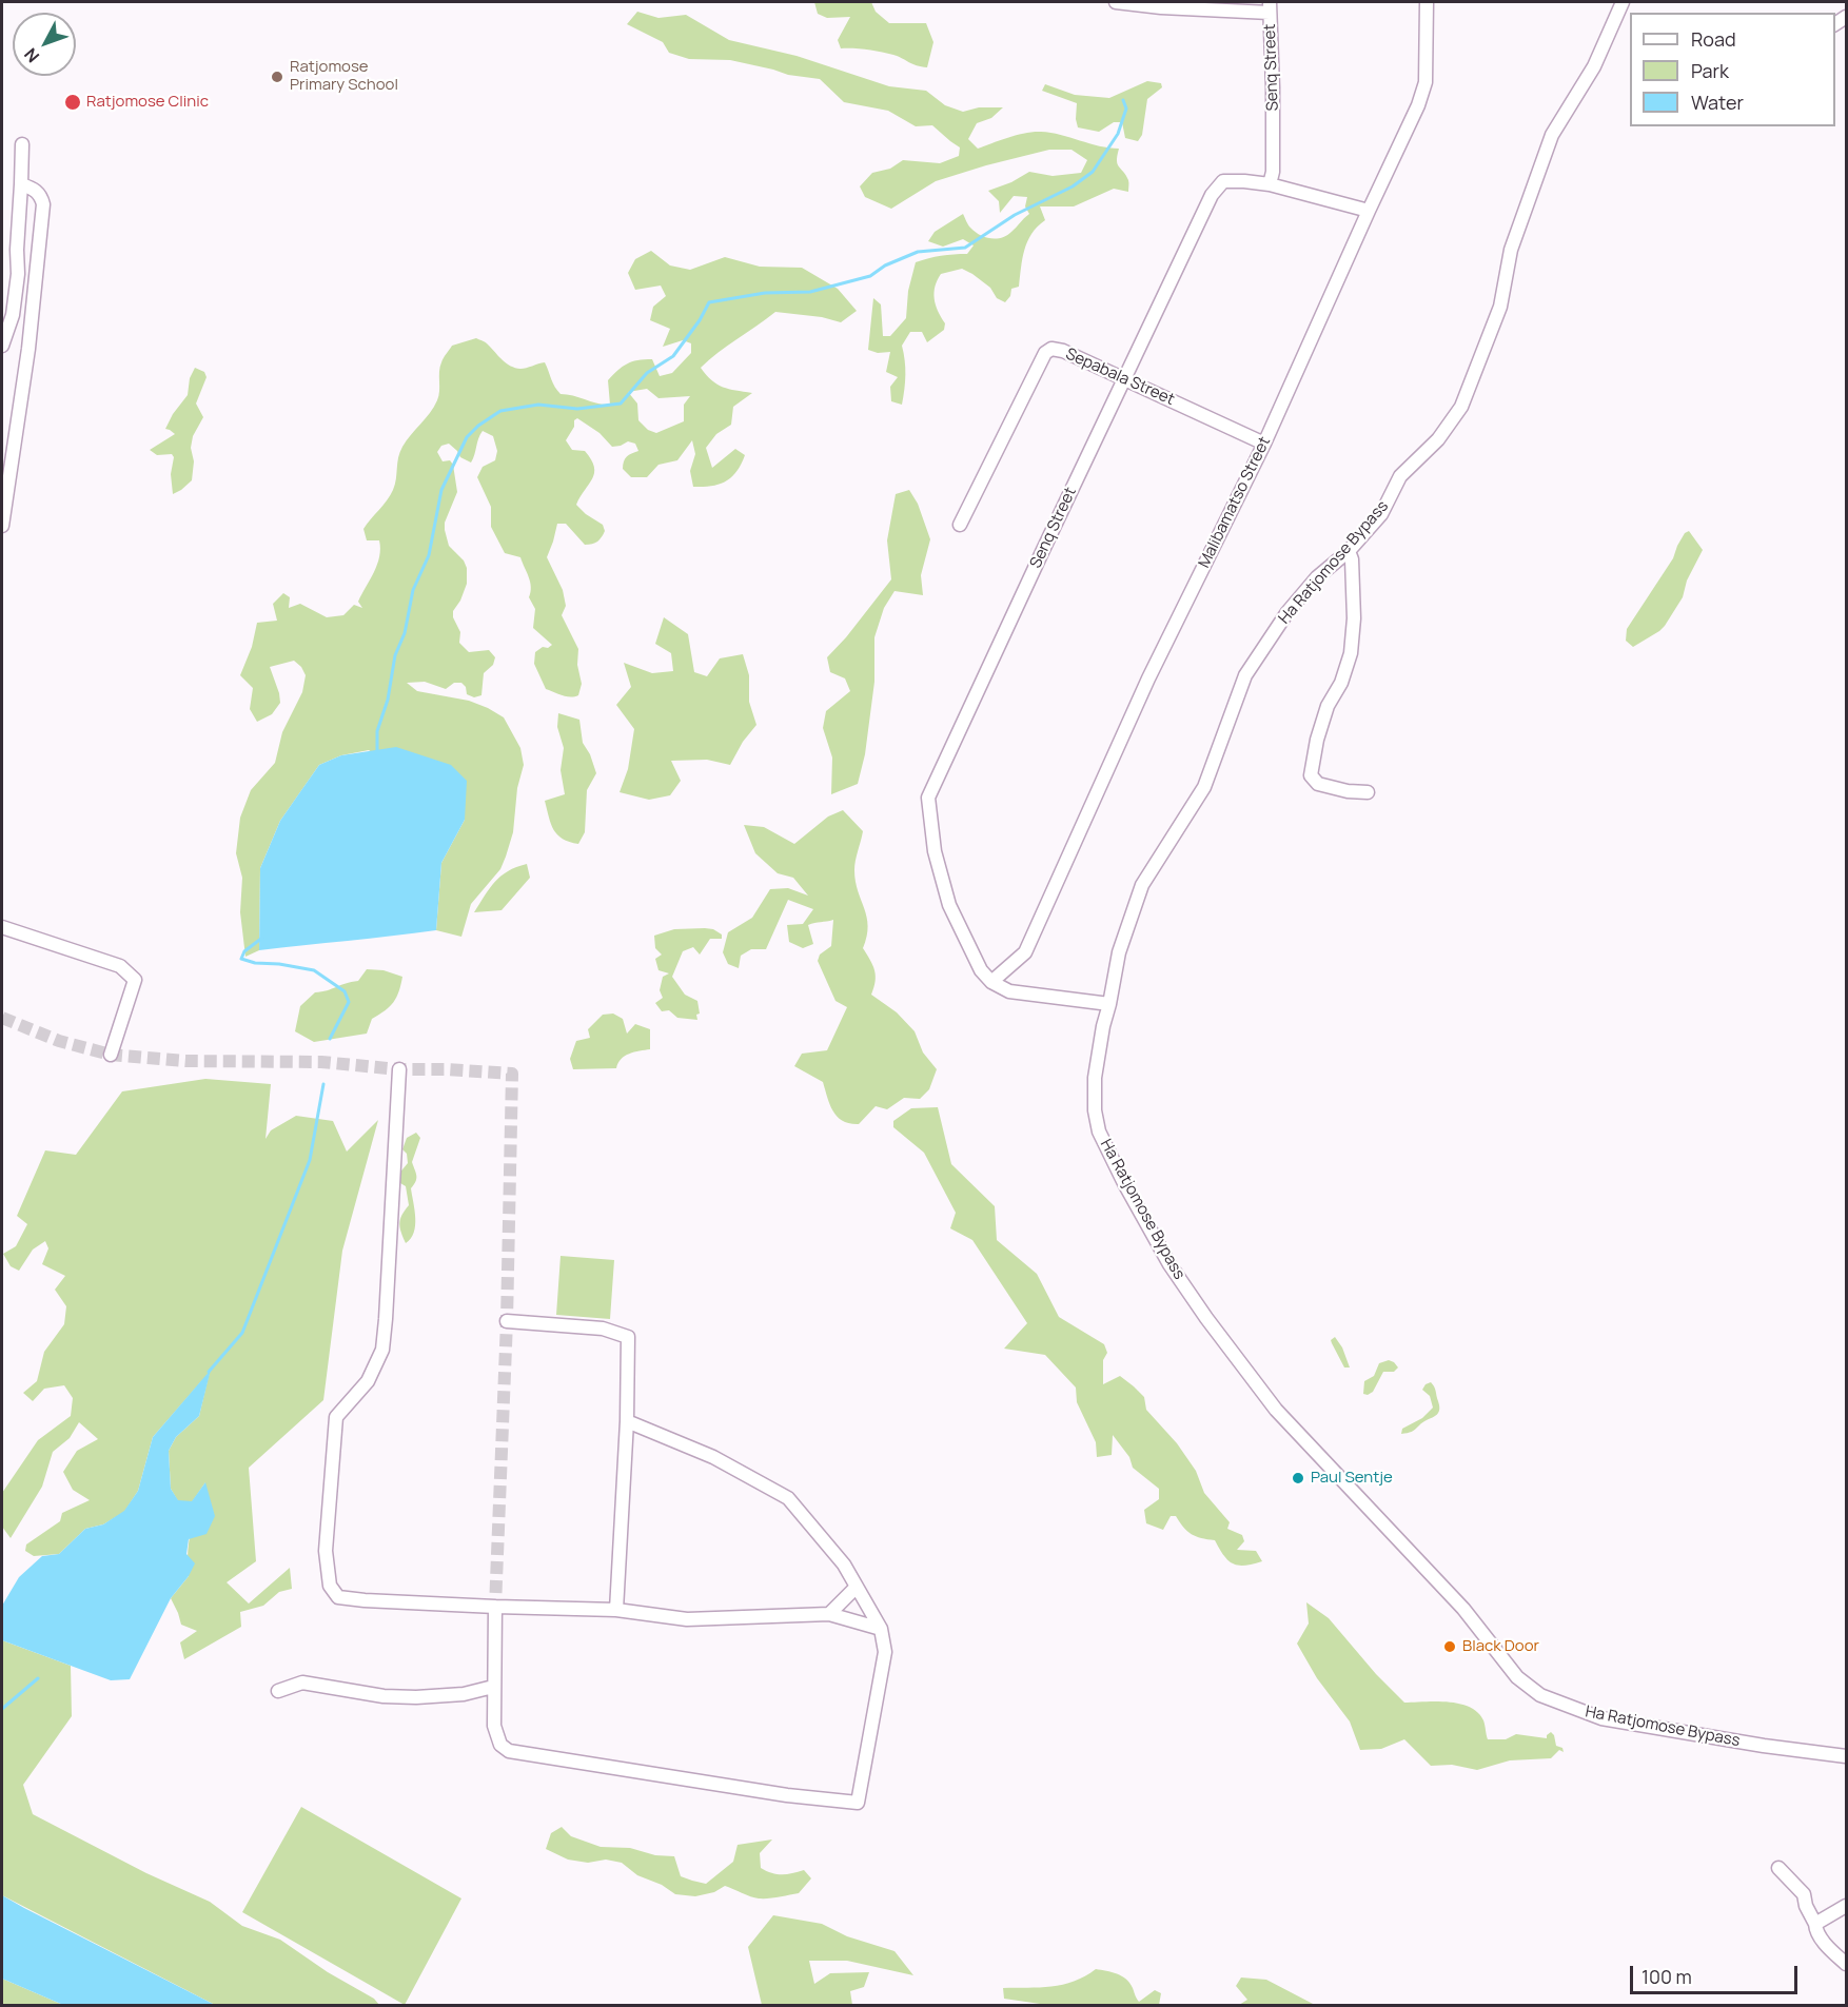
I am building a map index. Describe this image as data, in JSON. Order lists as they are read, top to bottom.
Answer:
{
  "streets": {
    "street": [
      "Senq Street",
      "Sepabala Street",
      "Malibamatso Street",
      "Ha Ratjomose Bypass"
    ]
  },
  "crossings": [
    ["Senq Street", "Sepabala Street"],
    ["Senq Street", "Malibamatso Street"],
    ["Sepabala Street", "Malibamatso Street"]
  ],
  "places": [
    "Ratjomose Primary School",
    "Ratjomose Clinic",
    "Paul Sentje",
    "Black Door"
  ],
  "legend": ["Road", "Park", "Water"],
  "scale_bar": "100 m",
  "north": "bottom left"
}
